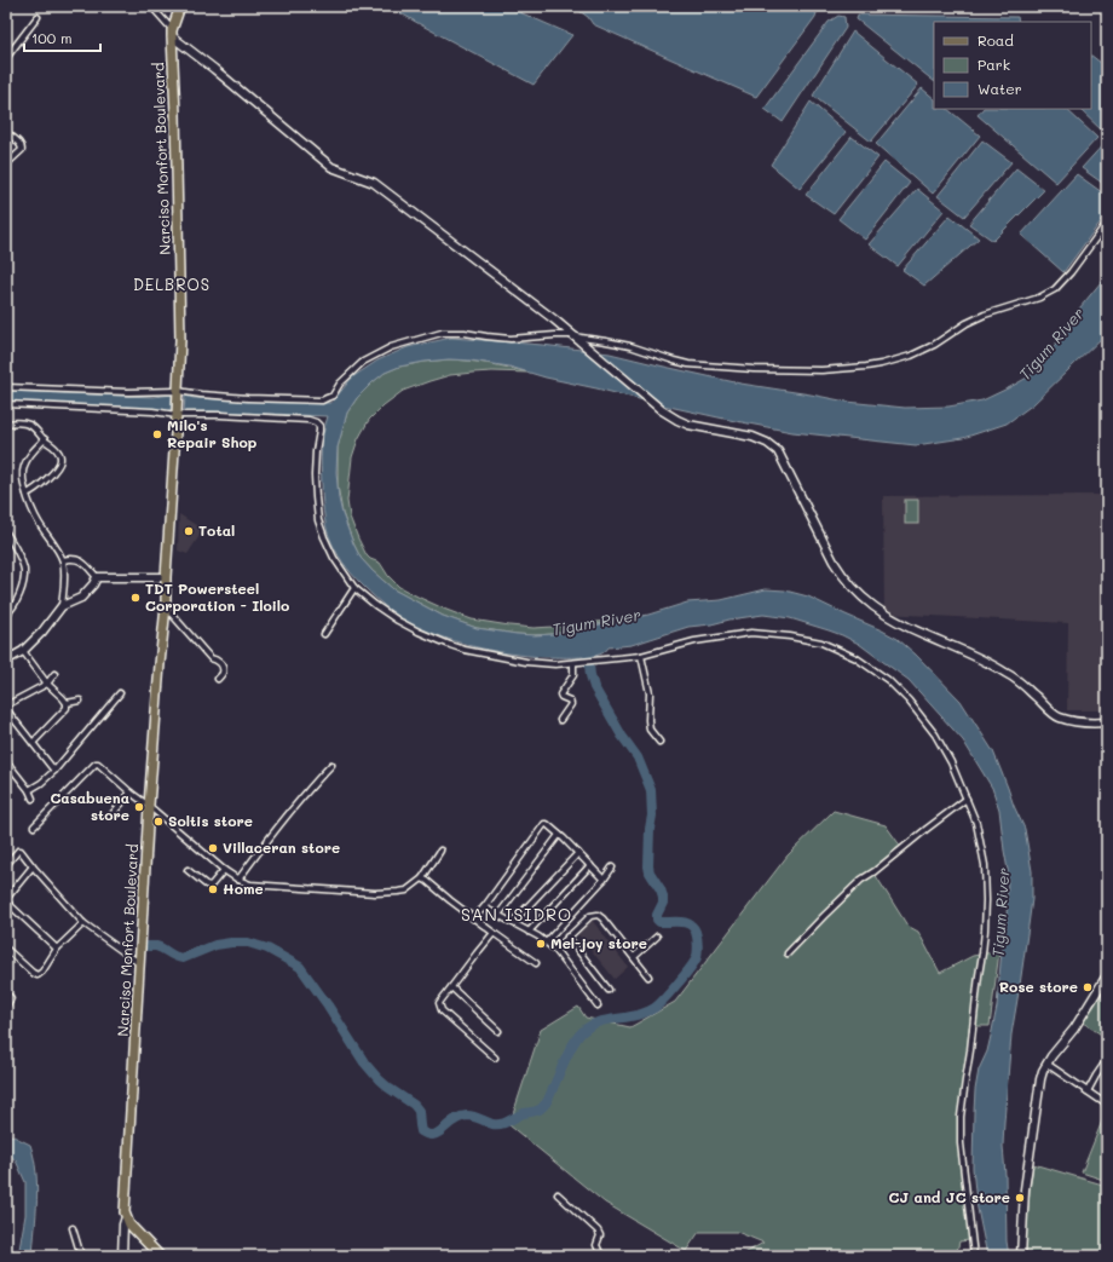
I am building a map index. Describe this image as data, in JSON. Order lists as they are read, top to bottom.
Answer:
{
  "streets": {
    "main road": ["Narciso Monfort Boulevard"]
  },
  "districts": ["DELBROS", "SAN ISIDRO"],
  "water": ["Tigum River"],
  "places": [
    "Milo's Repair Shop",
    "Total",
    "TDT Powersteel Corporation - Iloilo",
    "Casabuena store",
    "Soltis store",
    "Villaceran store",
    "Home",
    "Mel-joy store",
    "Rose store",
    "CJ and JC store"
  ],
  "legend": ["Road", "Park", "Water"],
  "scale_bar": "100 m"
}
